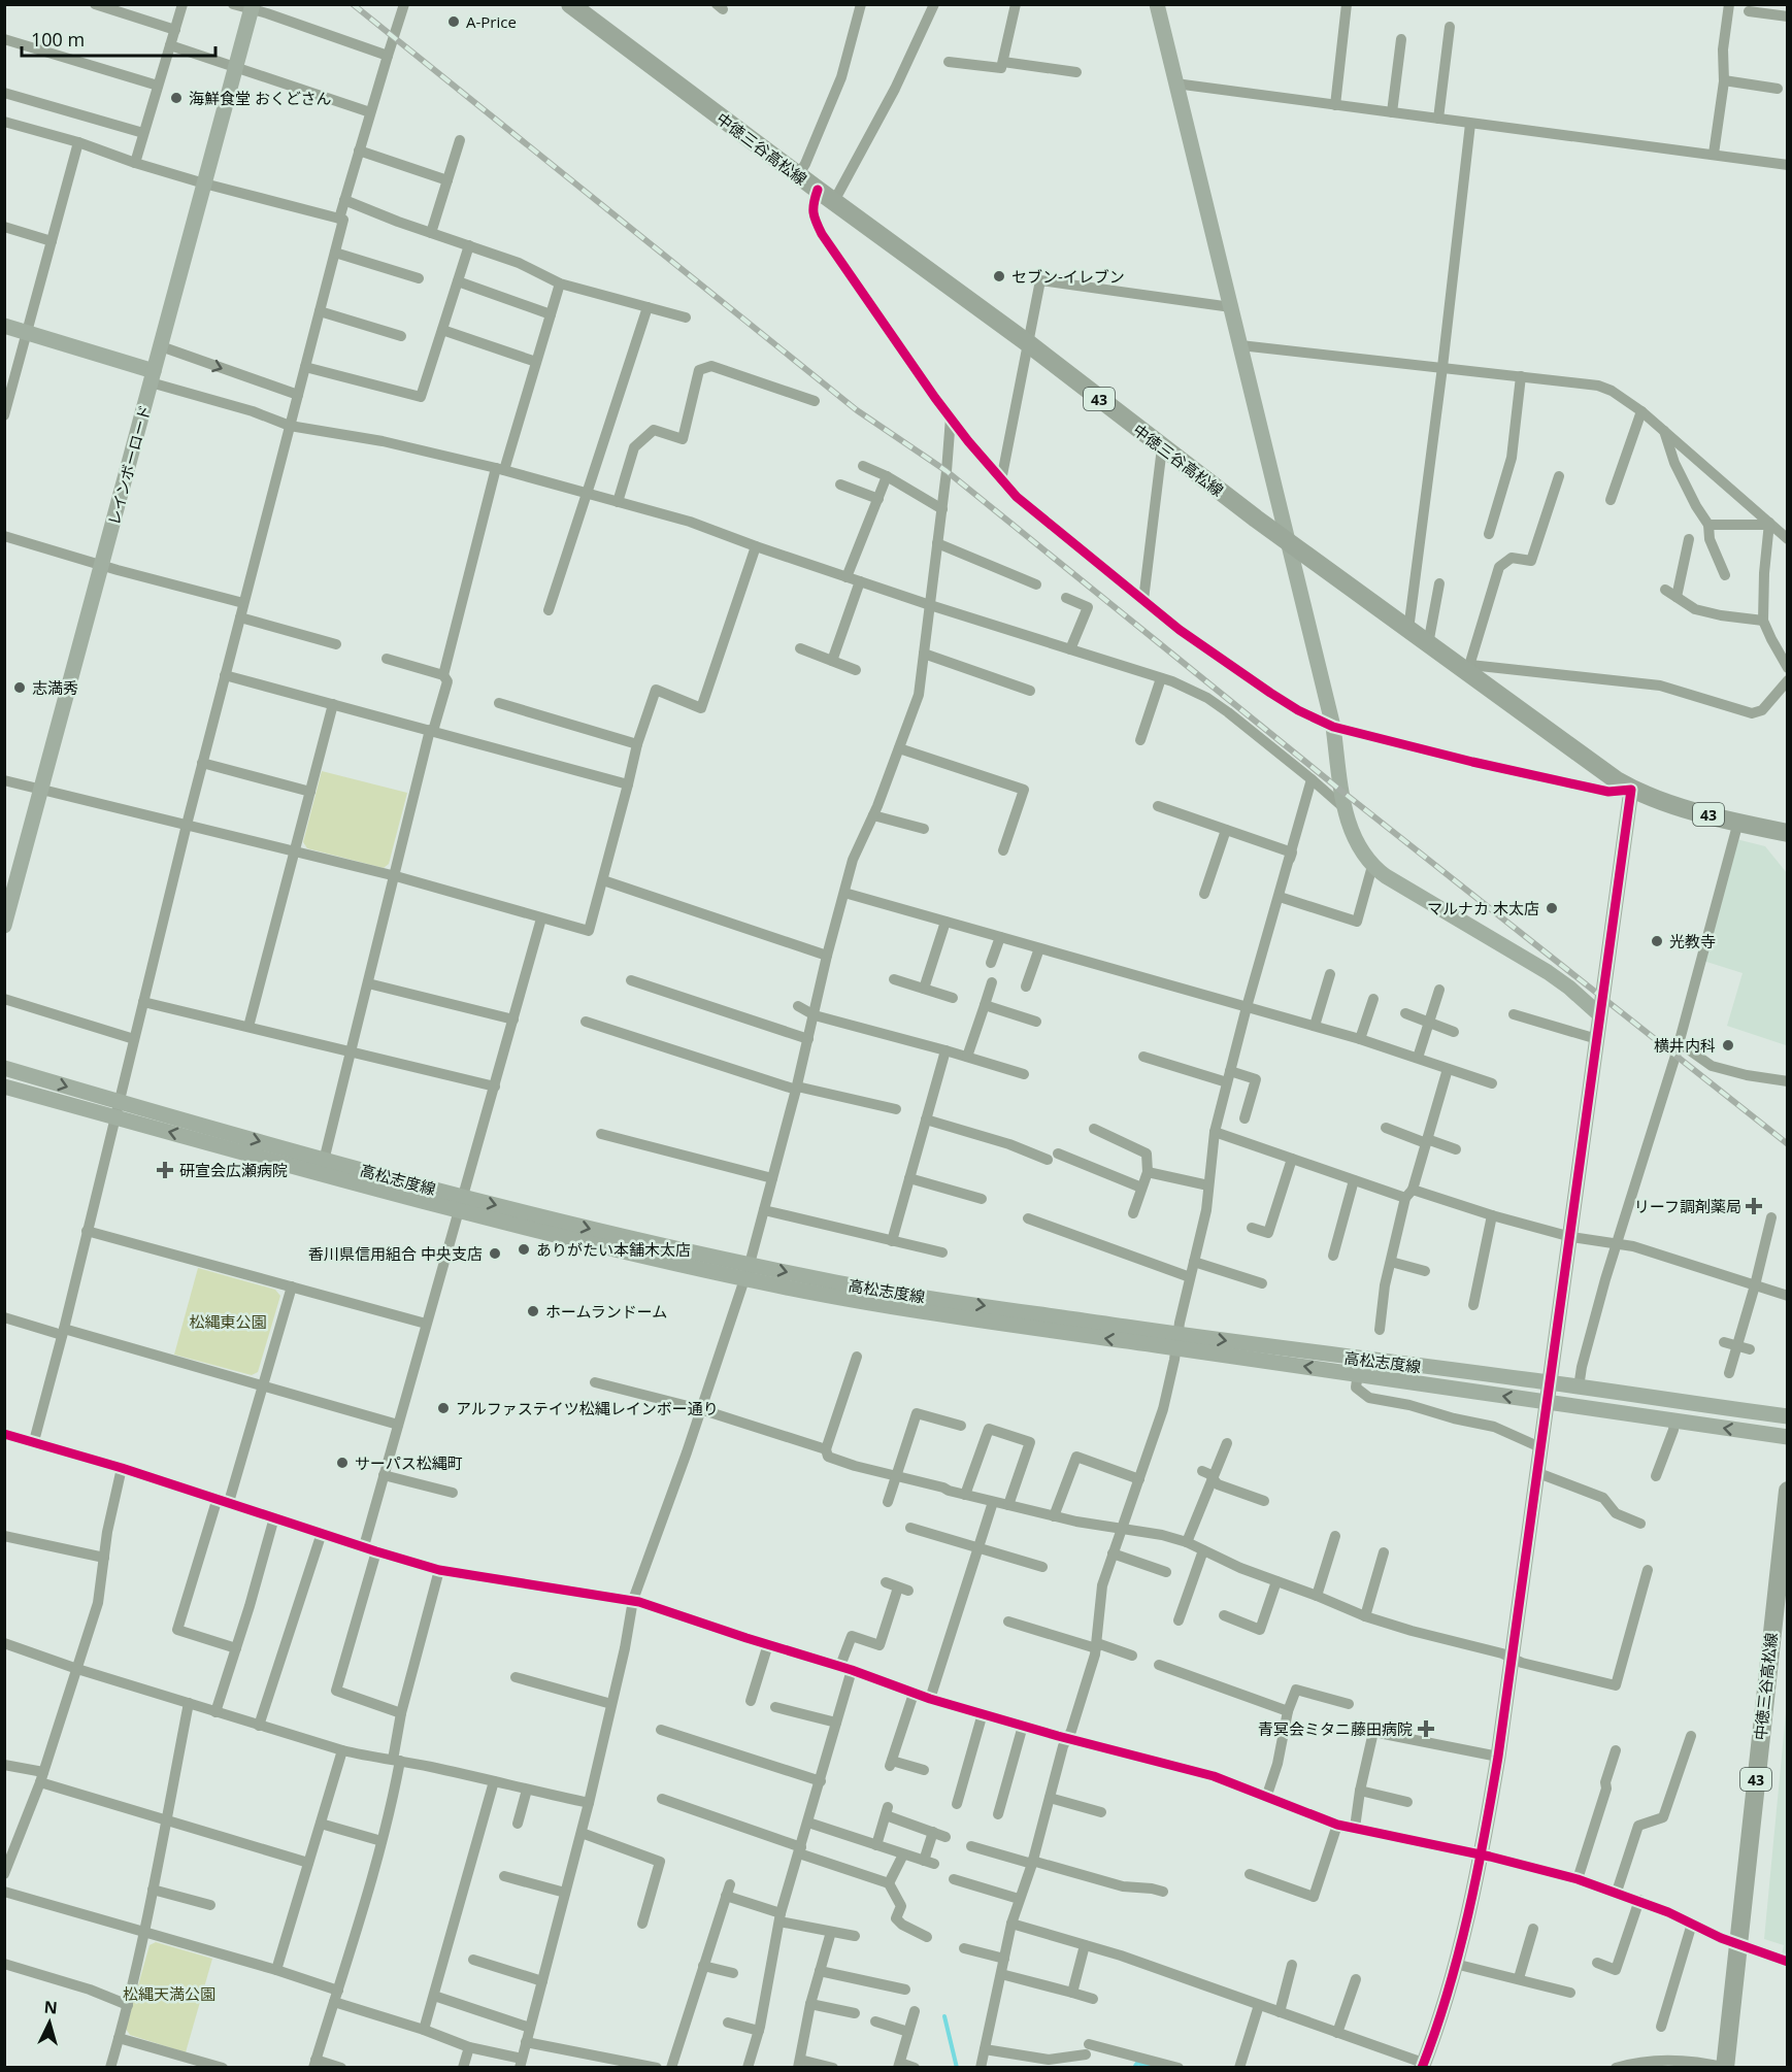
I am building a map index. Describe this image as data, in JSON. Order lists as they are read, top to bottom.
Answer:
{
  "streets": {
    "main road": ["中徳三谷高松線", "43"],
    "street": ["レインボーロード", "高松志度線"]
  },
  "parks": ["松縄東公園", "松縄天満公園"],
  "places": {
    "other": [
      "A-Price",
      "海鮮食堂 おくどさん",
      "セブン-イレブン",
      "志満秀",
      "マルナカ 木太店",
      "光教寺",
      "横井内科",
      "ありがたい本舗木太店",
      "香川県信用組合 中央支店",
      "ホームランドーム",
      "アルファステイツ松縄レインボー通り",
      "サーパス松縄町"
    ],
    "health": ["研宣会広瀬病院", "リーフ調剤薬局", "青冥会ミタニ藤田病院"]
  },
  "scale_bar": "100 m",
  "north": "top"
}
